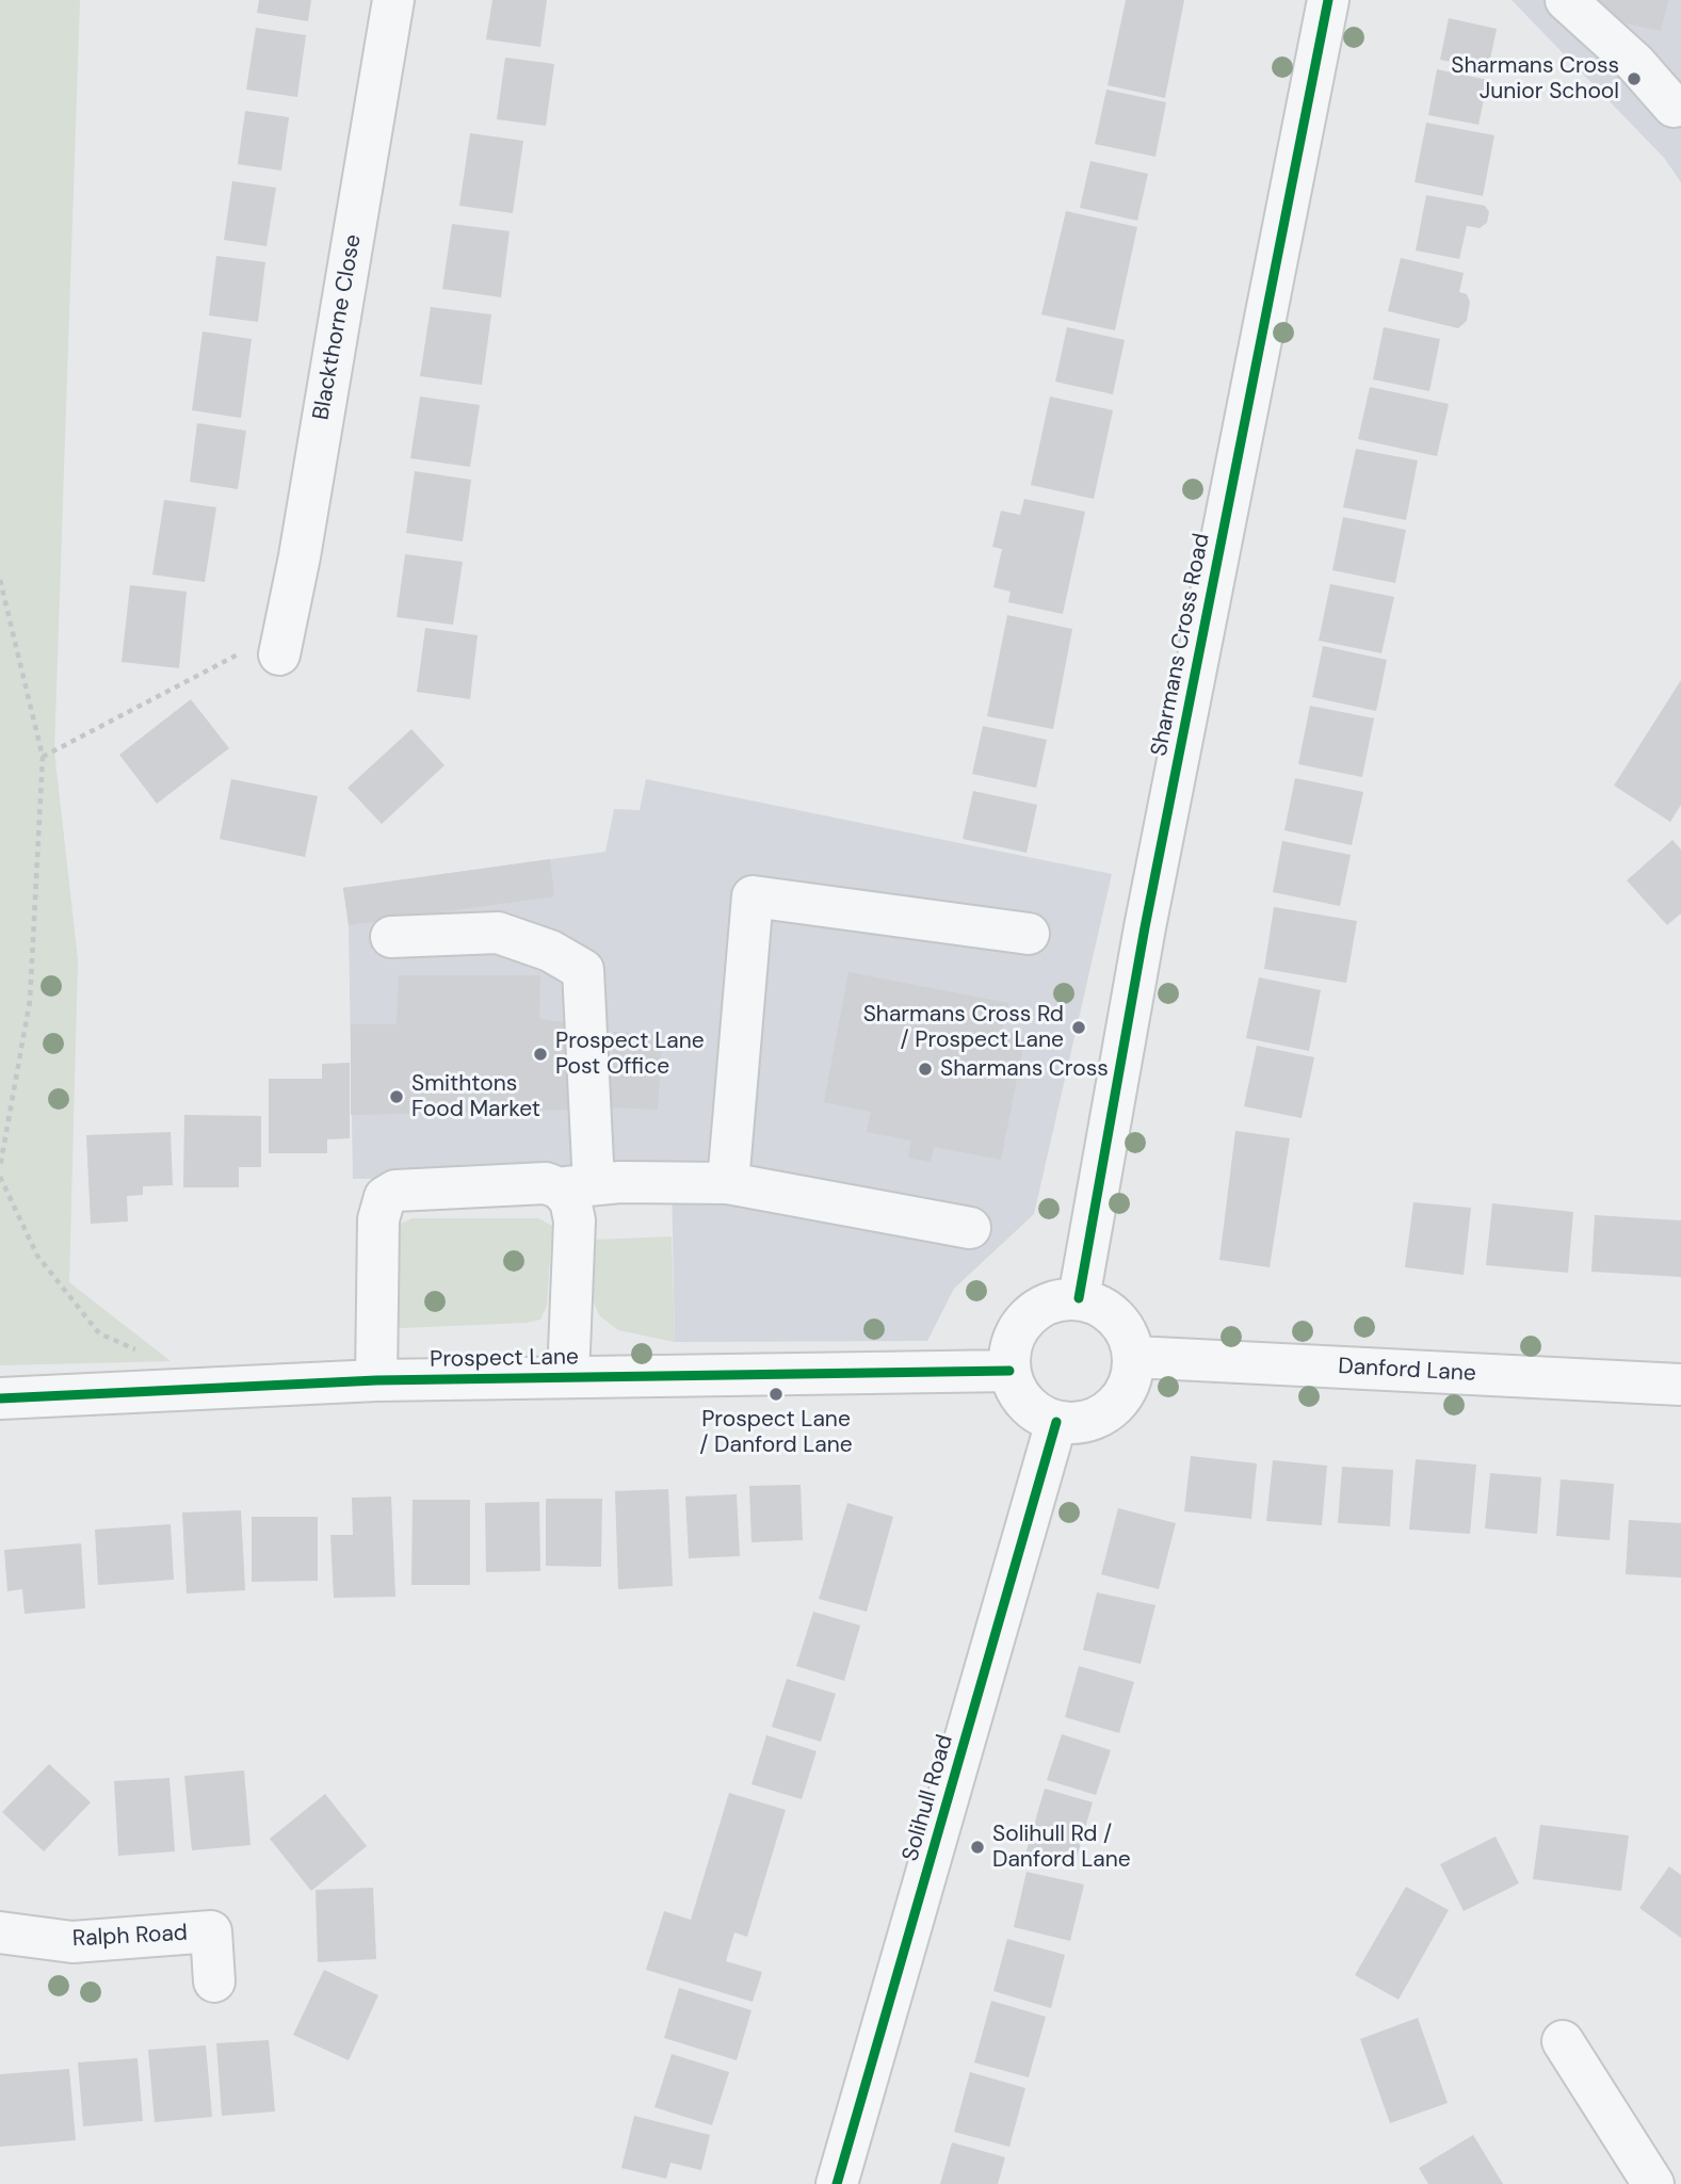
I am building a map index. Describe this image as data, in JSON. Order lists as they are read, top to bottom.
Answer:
{
  "streets": {
    "street": [
      "Blackthorne Close",
      "Sharmans Cross Road",
      "Prospect Lane",
      "Danford Lane",
      "Solihull Road",
      "Ralph Road"
    ]
  },
  "crossings": [
    ["Sharmans Cross Road", "Prospect Lane"],
    ["Sharmans Cross Road", "Danford Lane"],
    ["Sharmans Cross Road", "Solihull Road"],
    ["Prospect Lane", "Danford Lane"],
    ["Prospect Lane", "Solihull Road"],
    ["Danford Lane", "Solihull Road"]
  ],
  "places": [
    "Sharmans Cross Junior School",
    "Sharmans Cross Rd / Prospect Lane",
    "Prospect Lane Post Office",
    "Sharmans Cross",
    "Smithtons Food Market",
    "Prospect Lane / Danford Lane",
    "Solihull Rd / Danford Lane"
  ]
}
